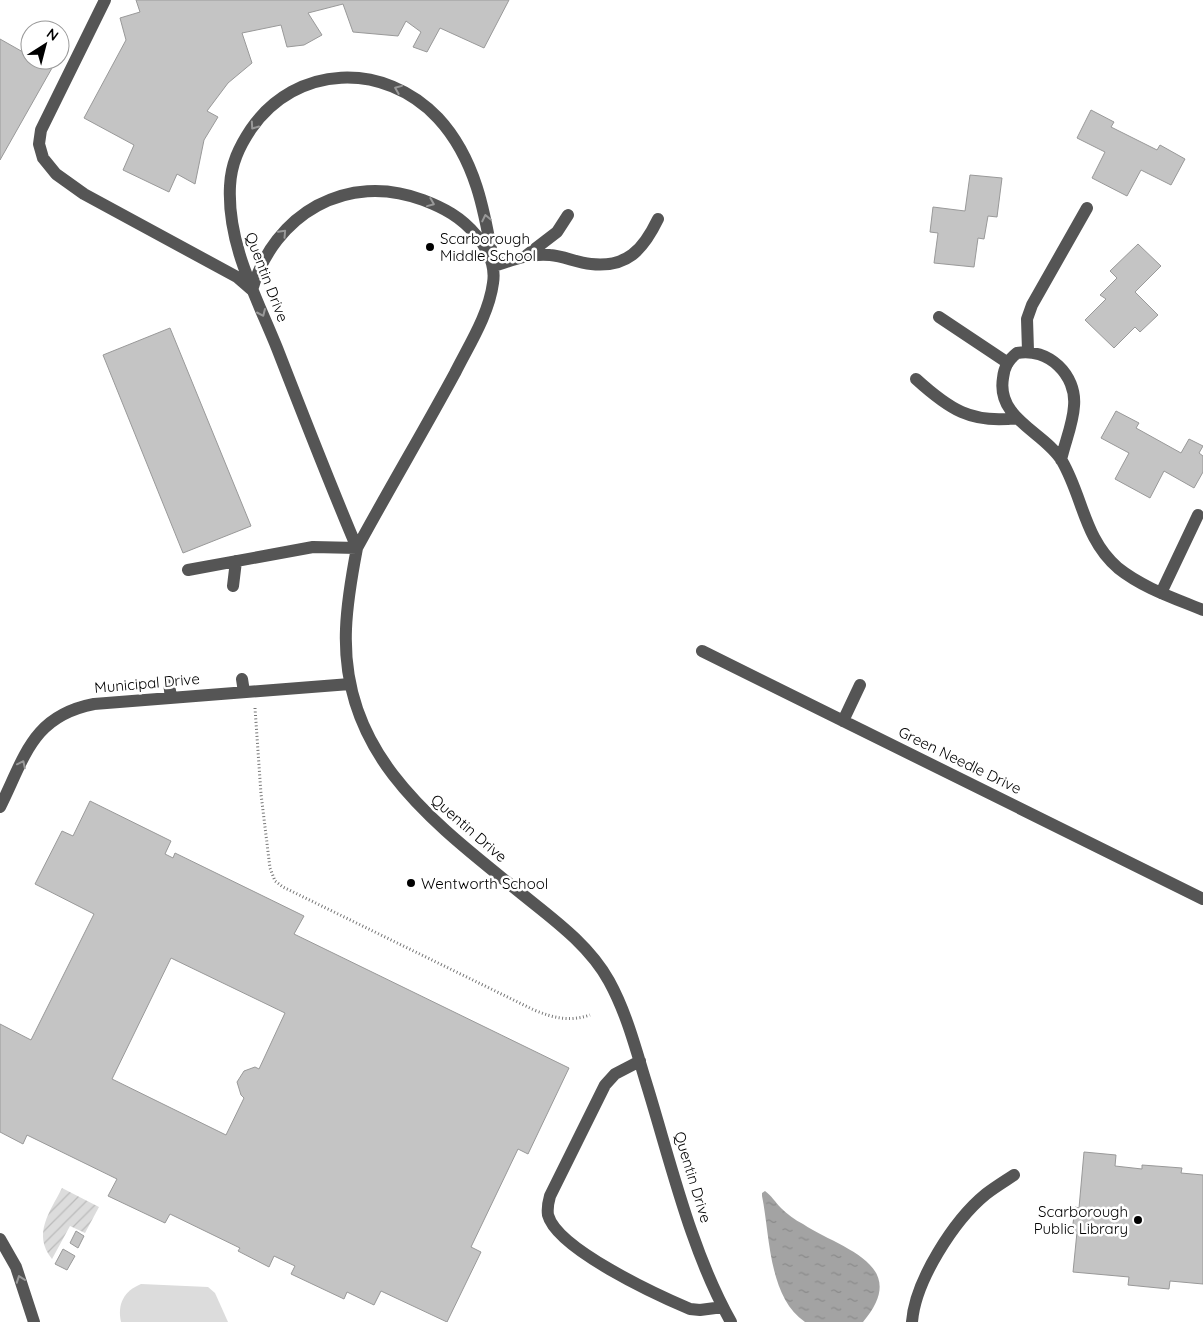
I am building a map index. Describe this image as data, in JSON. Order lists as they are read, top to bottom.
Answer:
{
  "streets": {
    "street": ["Quentin Drive", "Municipal Drive", "Green Needle Drive"]
  },
  "crossings": [
    ["Quentin Drive", "Municipal Drive"]
  ],
  "one_way": ["Municipal Drive"],
  "places": ["Scarborough Middle School", "Wentworth School", "Scarborough Public Library"],
  "north": "top right"
}
